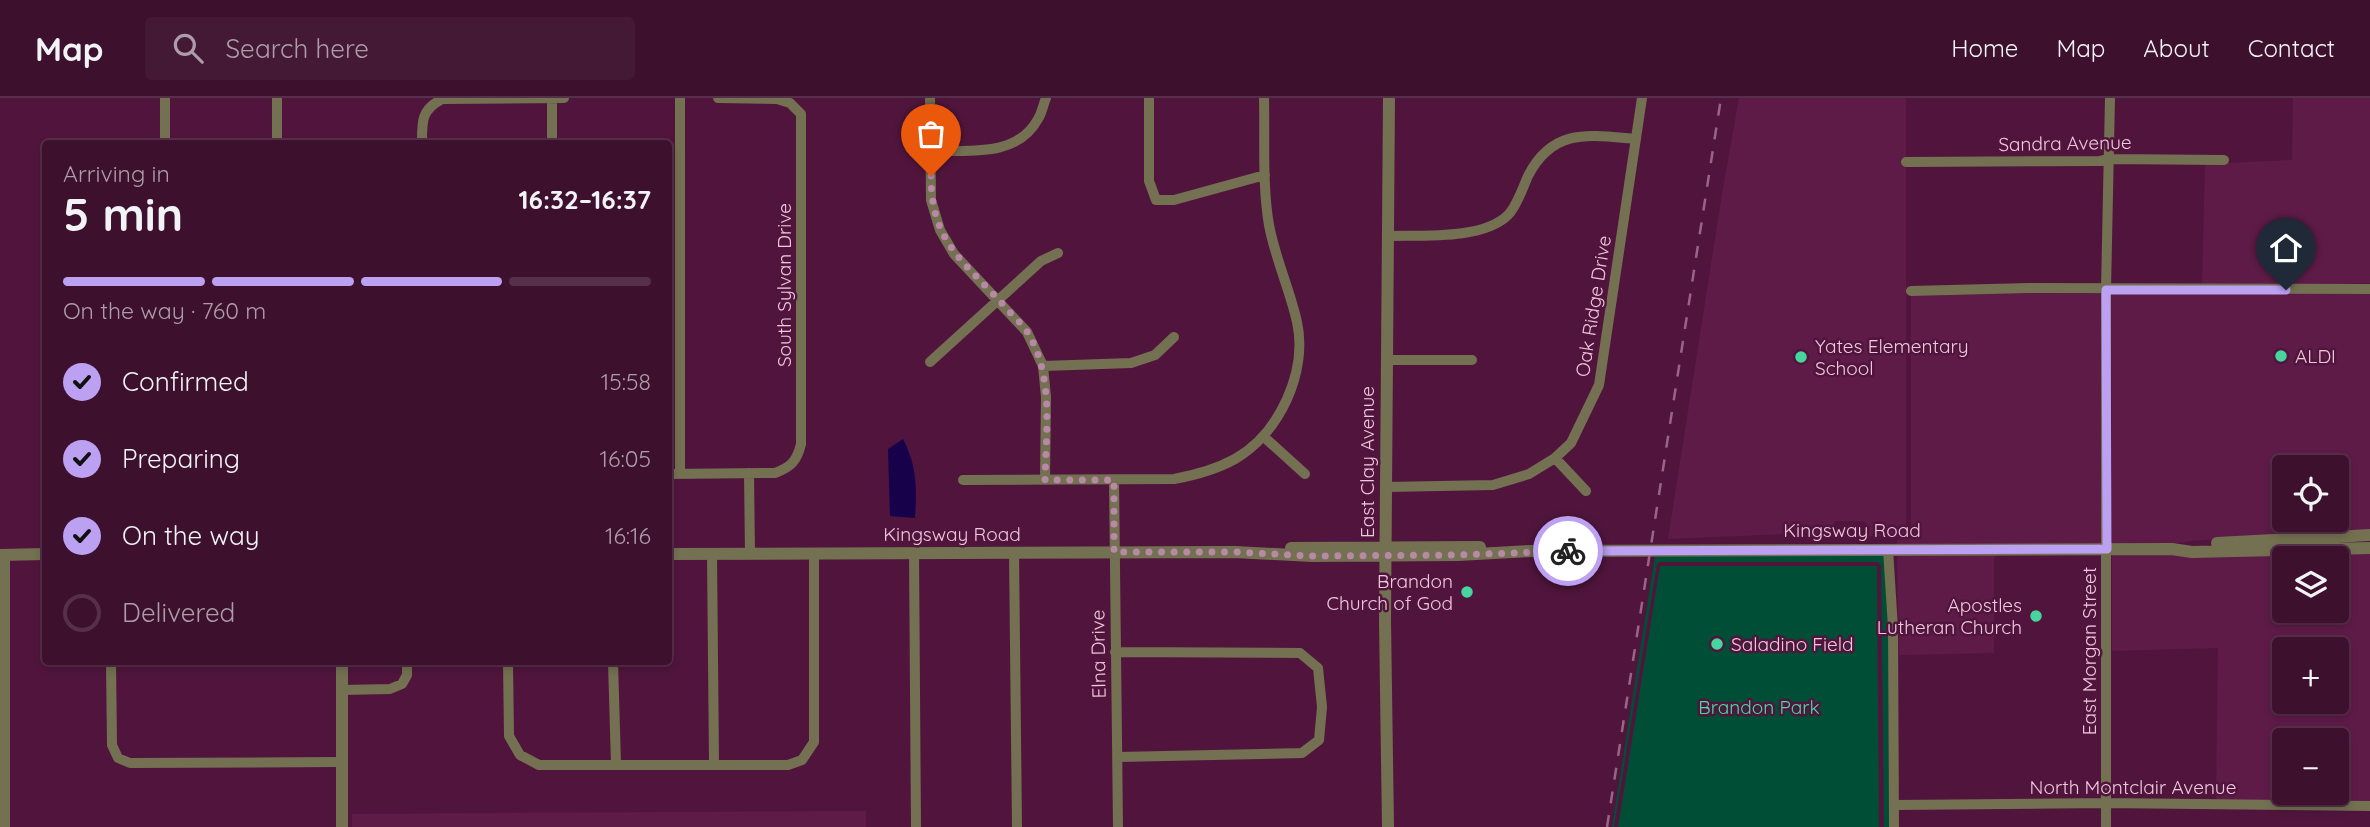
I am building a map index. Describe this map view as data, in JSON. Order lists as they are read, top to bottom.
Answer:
{
  "streets": {
    "street": [
      "Sandra Avenue",
      "South Sylvan Drive",
      "Oak Ridge Drive",
      "East Clay Avenue",
      "Kingsway Road",
      "East Morgan Street",
      "Elna Drive",
      "North Montclair Avenue"
    ]
  },
  "crossings": [
    ["Sandra Avenue", "East Morgan Street"],
    ["Oak Ridge Drive", "East Clay Avenue"],
    ["East Clay Avenue", "Kingsway Road"],
    ["Kingsway Road", "East Morgan Street"],
    ["Kingsway Road", "Elna Drive"],
    ["East Morgan Street", "North Montclair Avenue"]
  ],
  "parks": ["Brandon Park"],
  "places": [
    "ALDI",
    "Yates Elementary School",
    "Brandon Church of God",
    "Apostles Lutheran Church",
    "Saladino Field"
  ],
  "page": {
    "header": "Map",
    "search": "Search here",
    "nav": [
      "Home",
      "Map",
      "About",
      "Contact"
    ],
    "heading": ["5 min", "Arriving in", "16:32–16:37"],
    "bar": "On the way · 760 m",
    "list": [
      ["Confirmed", "15:58"],
      ["Preparing", "16:05"],
      ["On the way", "16:16"],
      "Delivered"
    ],
    "map_buttons": ["+", "−"]
  }
}
